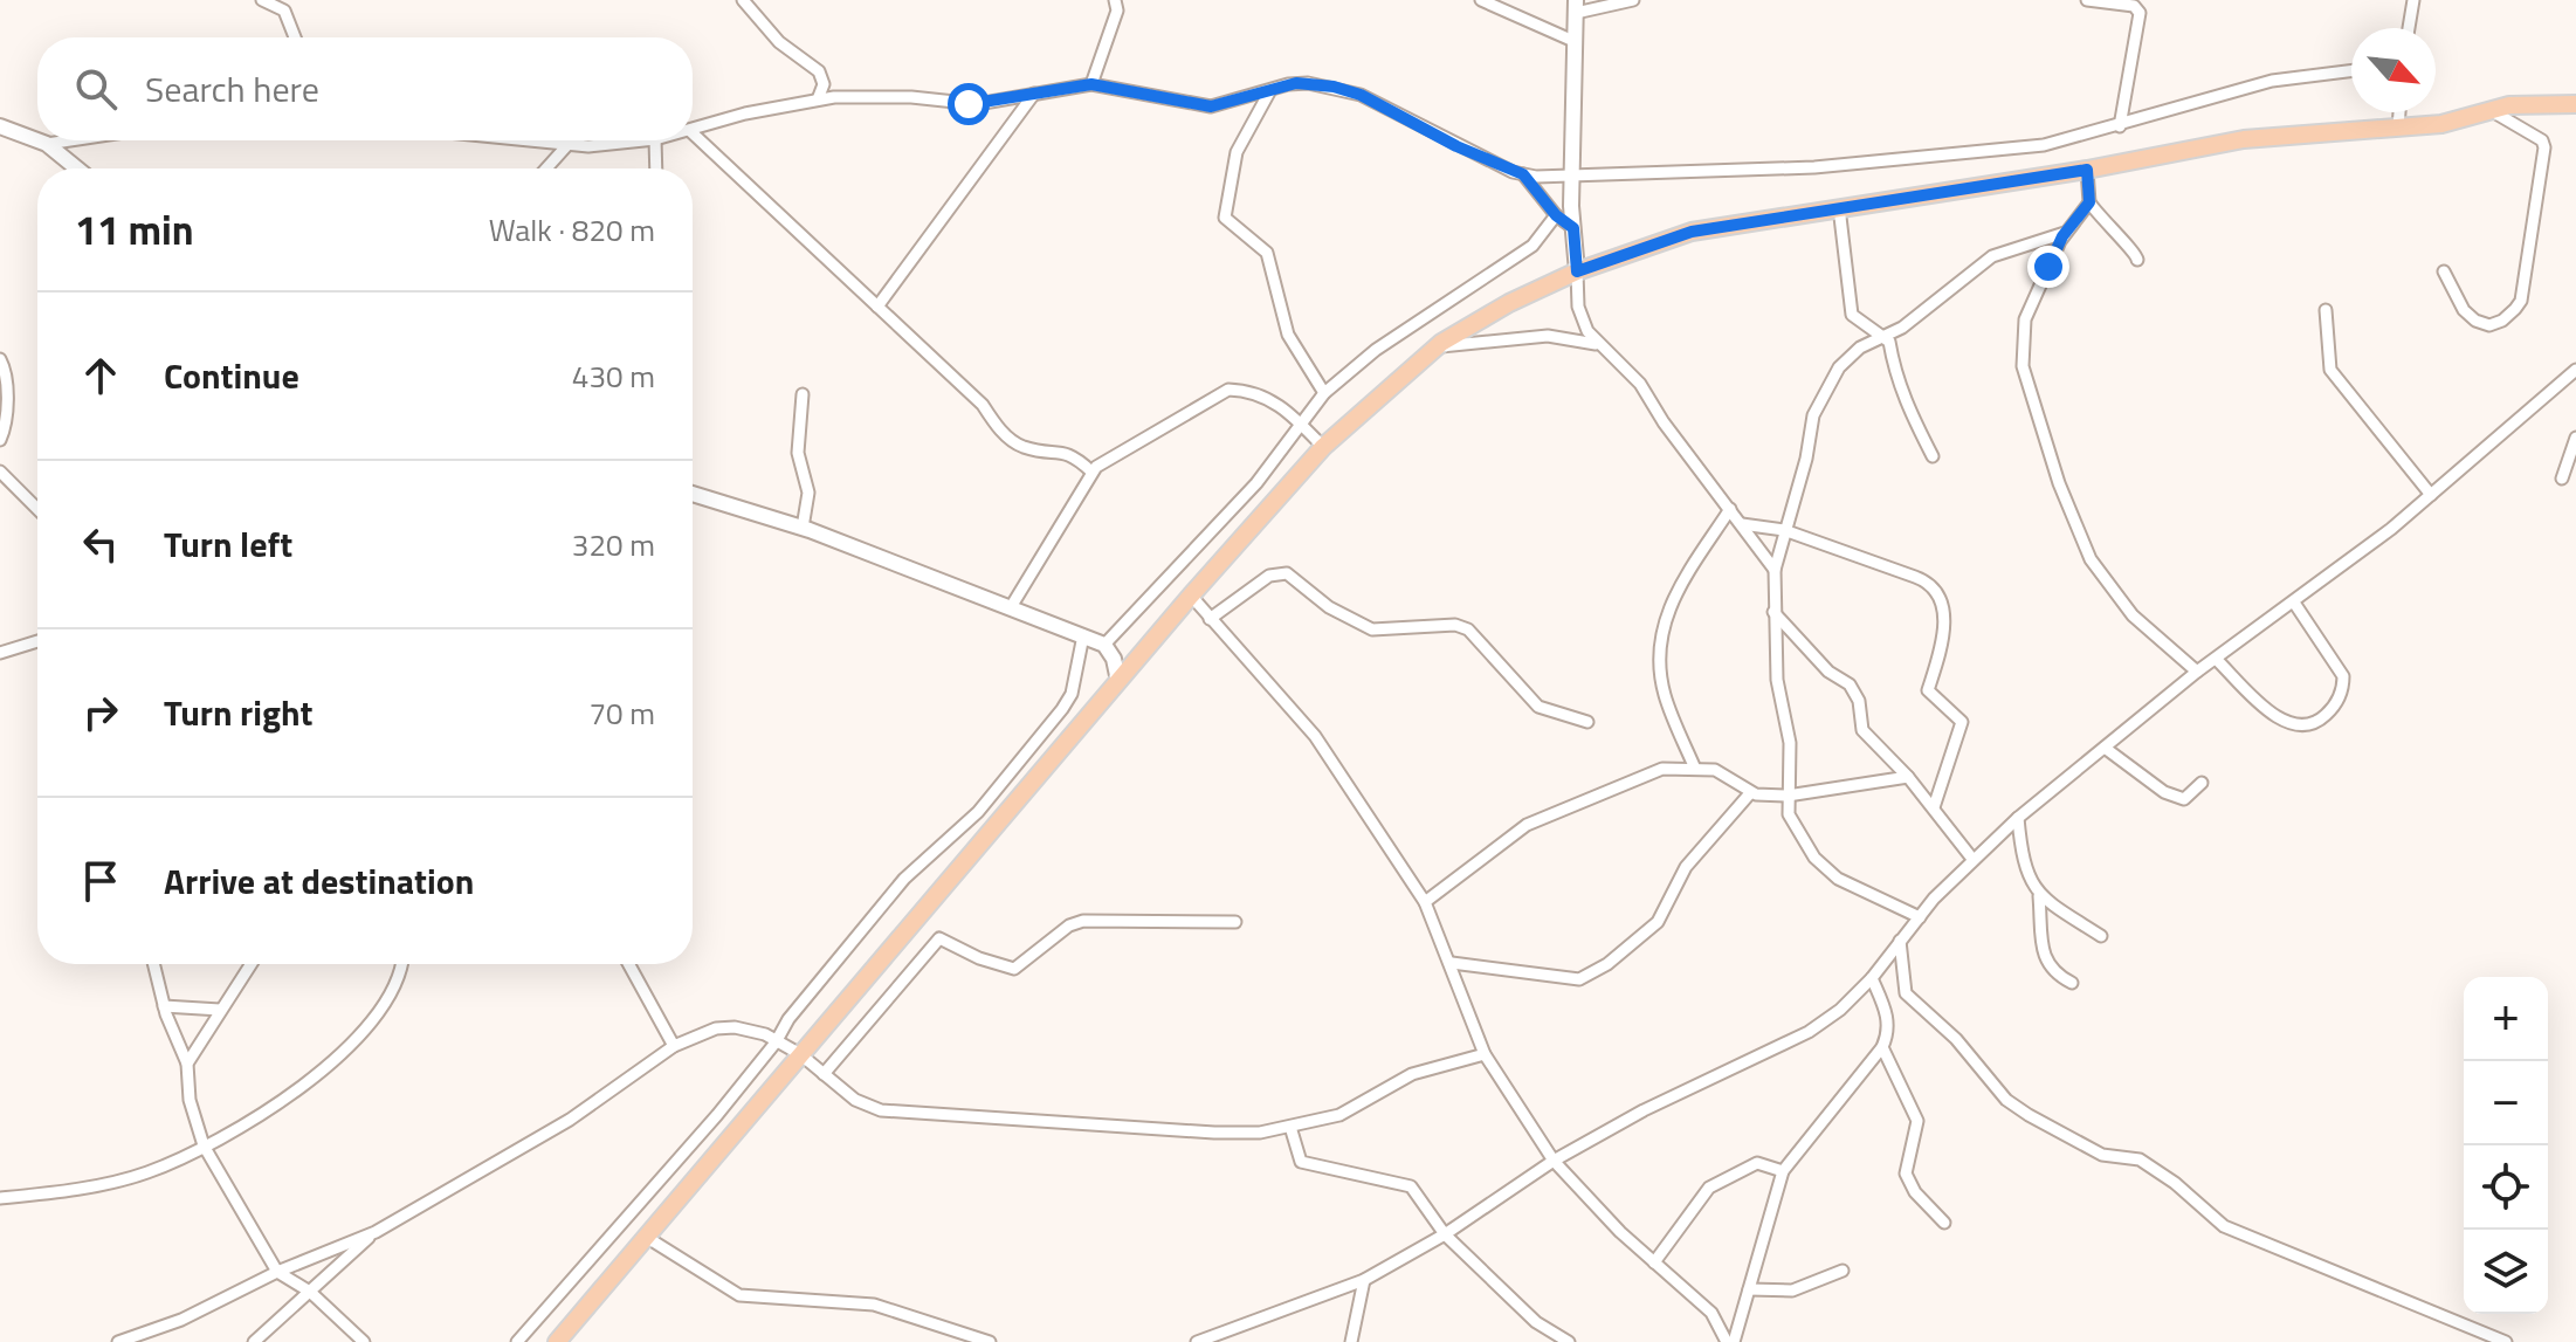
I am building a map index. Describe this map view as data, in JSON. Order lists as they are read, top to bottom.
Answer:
{
  "north": "bottom right",
  "page": {
    "search": "Search here",
    "heading": ["11 min", "Walk · 820 m"],
    "list": [
      ["Continue", "430 m"],
      ["Turn left", "320 m"],
      ["Turn right", "70 m"],
      "Arrive at destination"
    ],
    "map_buttons": ["+", "−"]
  }
}
